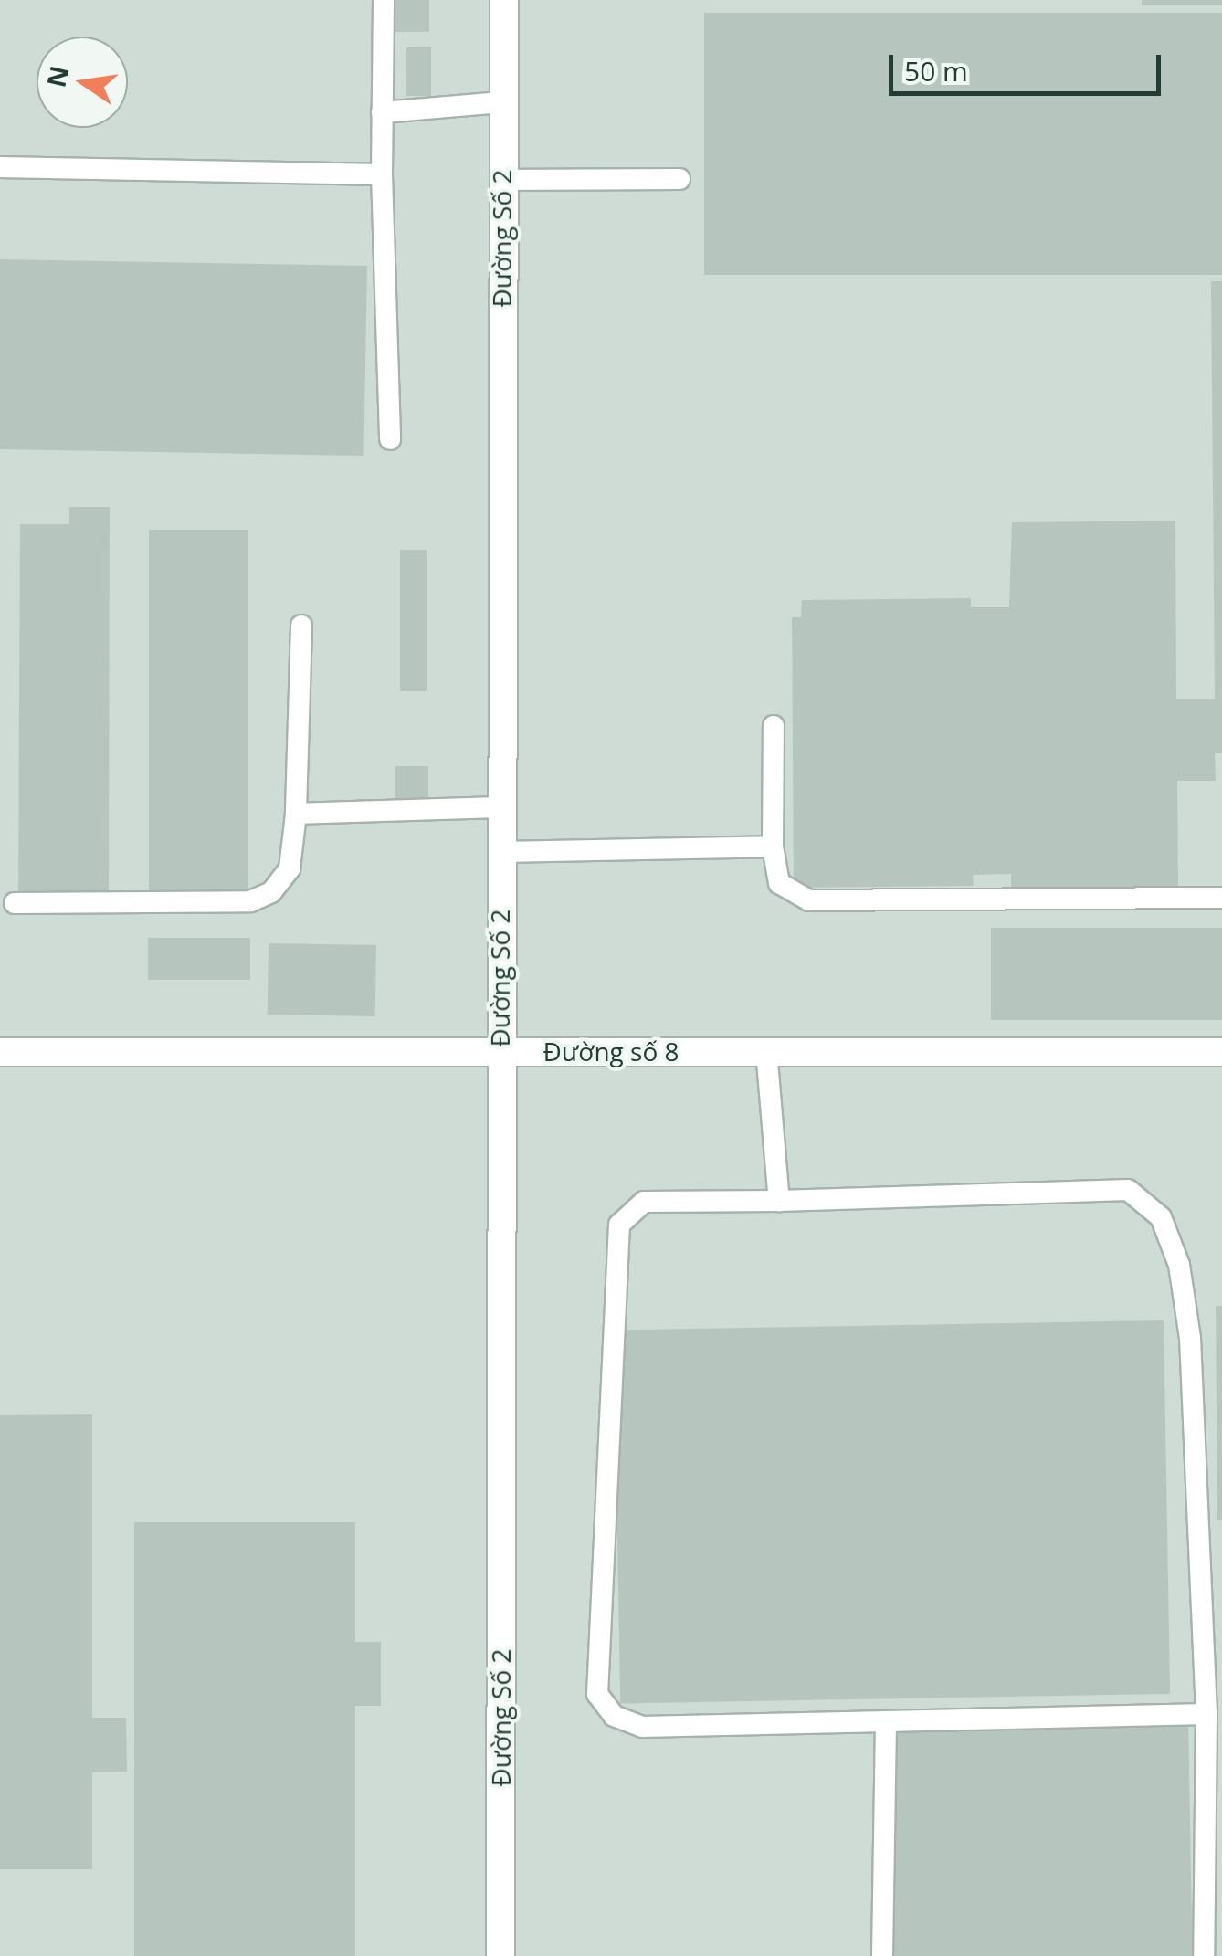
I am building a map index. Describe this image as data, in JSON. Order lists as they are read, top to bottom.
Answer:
{
  "streets": {
    "street": ["Đường Số 2", "Đường số 8"]
  },
  "crossings": [
    ["Đường Số 2", "Đường số 8"]
  ],
  "scale_bar": "50 m",
  "north": "left"
}
